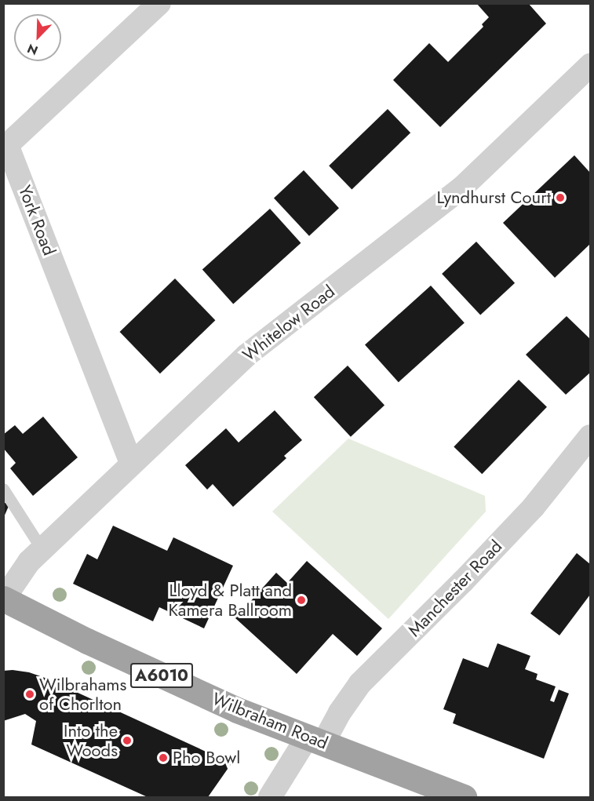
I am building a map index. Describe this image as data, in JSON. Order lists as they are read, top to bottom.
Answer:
{
  "streets": {
    "highway": ["A6010", "Wilbraham Road"],
    "street": ["York Road", "Whitelow Road", "Manchester Road"]
  },
  "crossings": [
    ["York Road", "Whitelow Road"],
    ["Whitelow Road", "Wilbraham Road"],
    ["Manchester Road", "Wilbraham Road"]
  ],
  "places": [
    "Lyndhurst Court",
    "Lloyd & Platt and Kamera Ballroom",
    "Wilbrahams of Chorlton",
    "Into the Woods",
    "Pho Bowl"
  ],
  "north": "bottom left"
}
